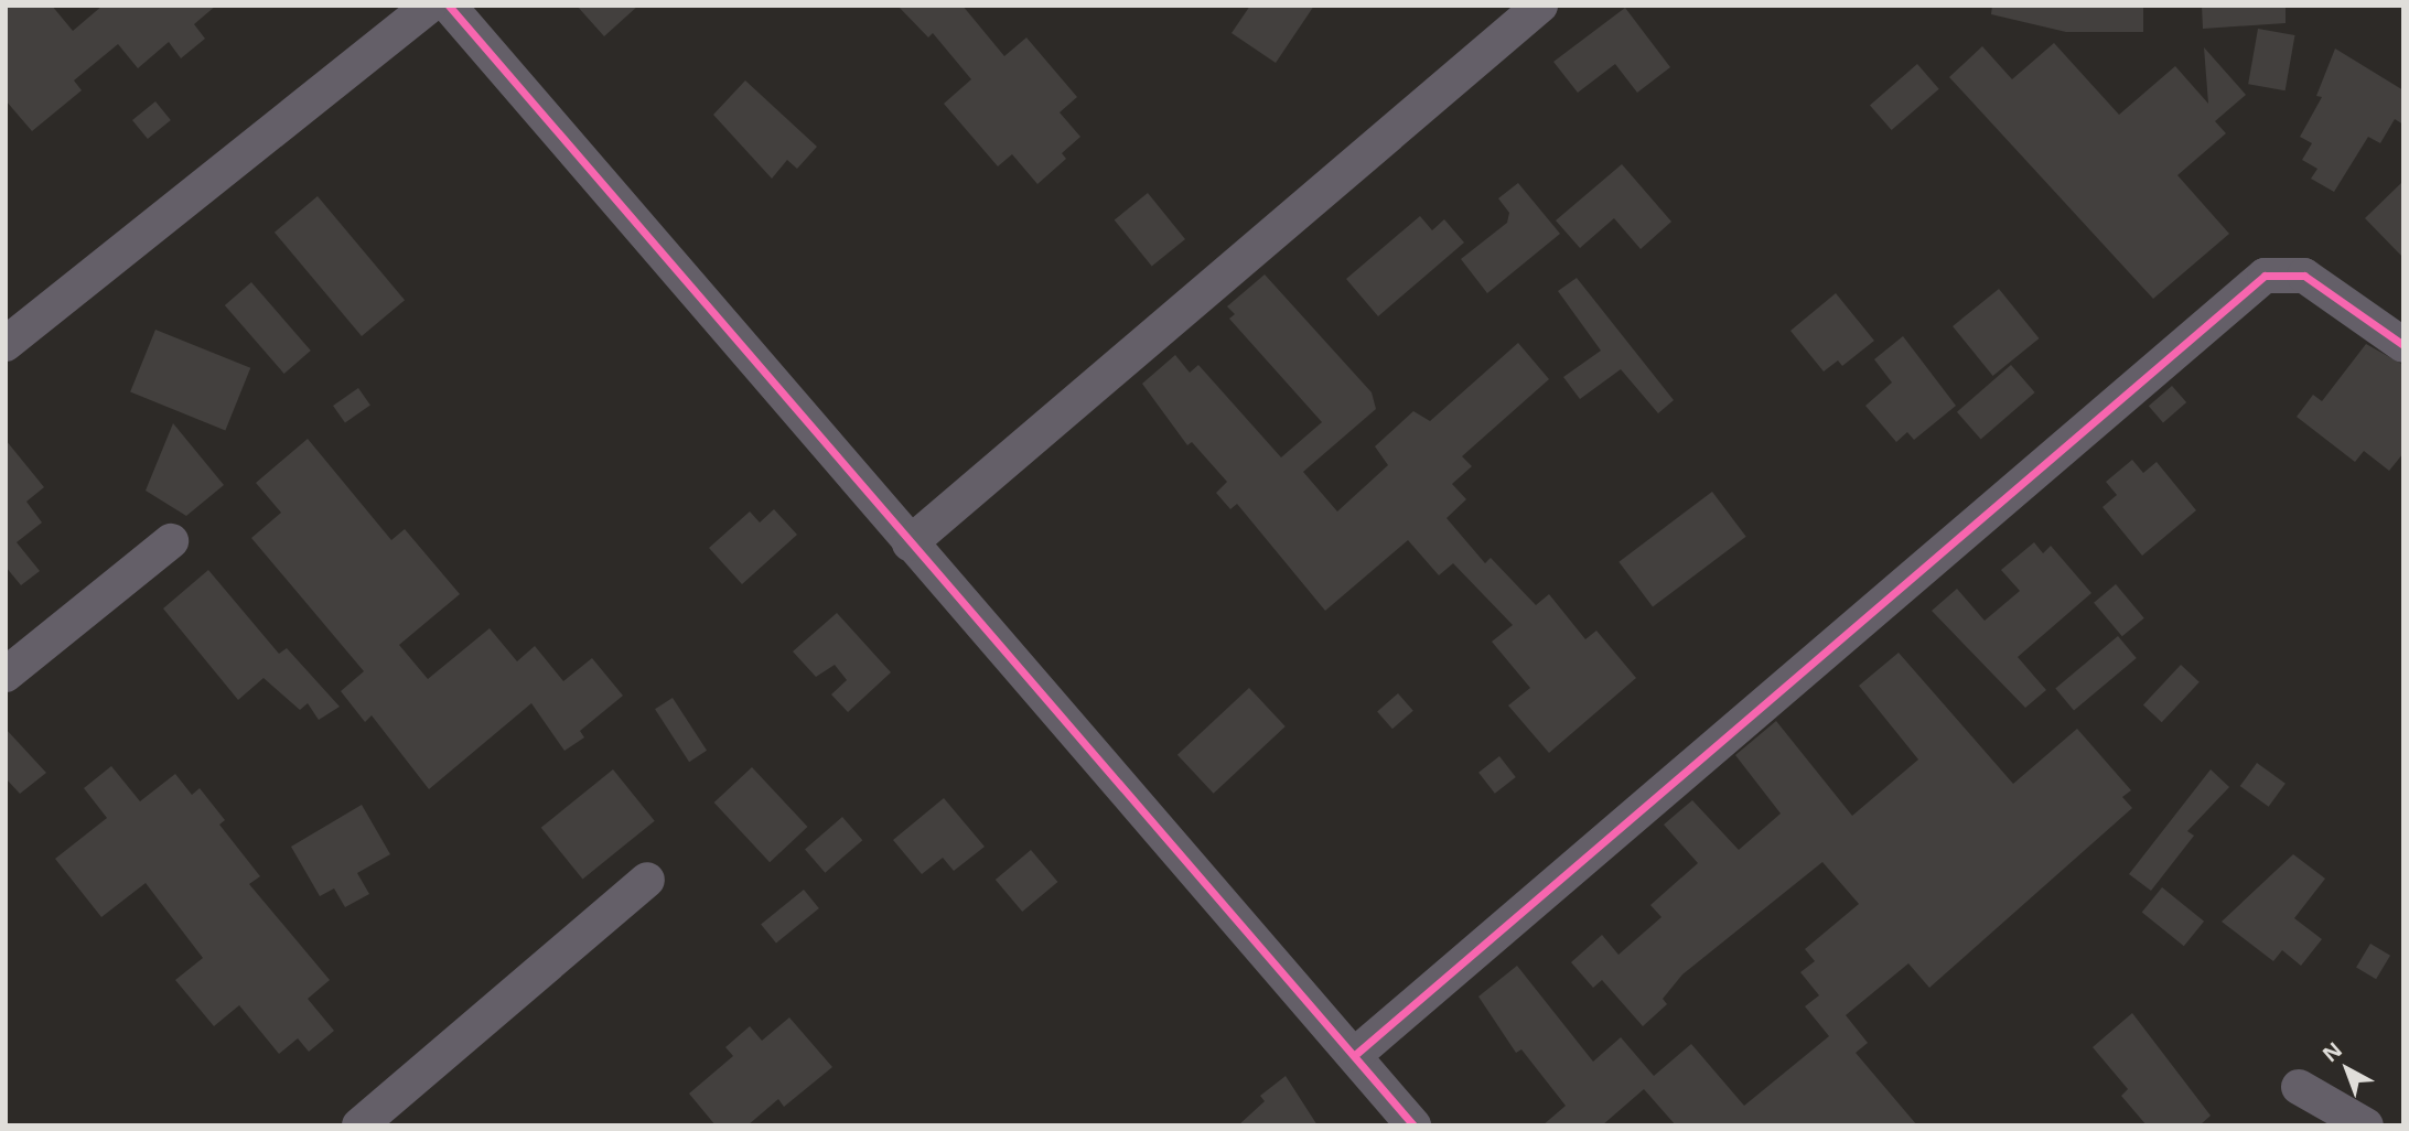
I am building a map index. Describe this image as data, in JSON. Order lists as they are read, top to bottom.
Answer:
{
  "north": "top left"
}
